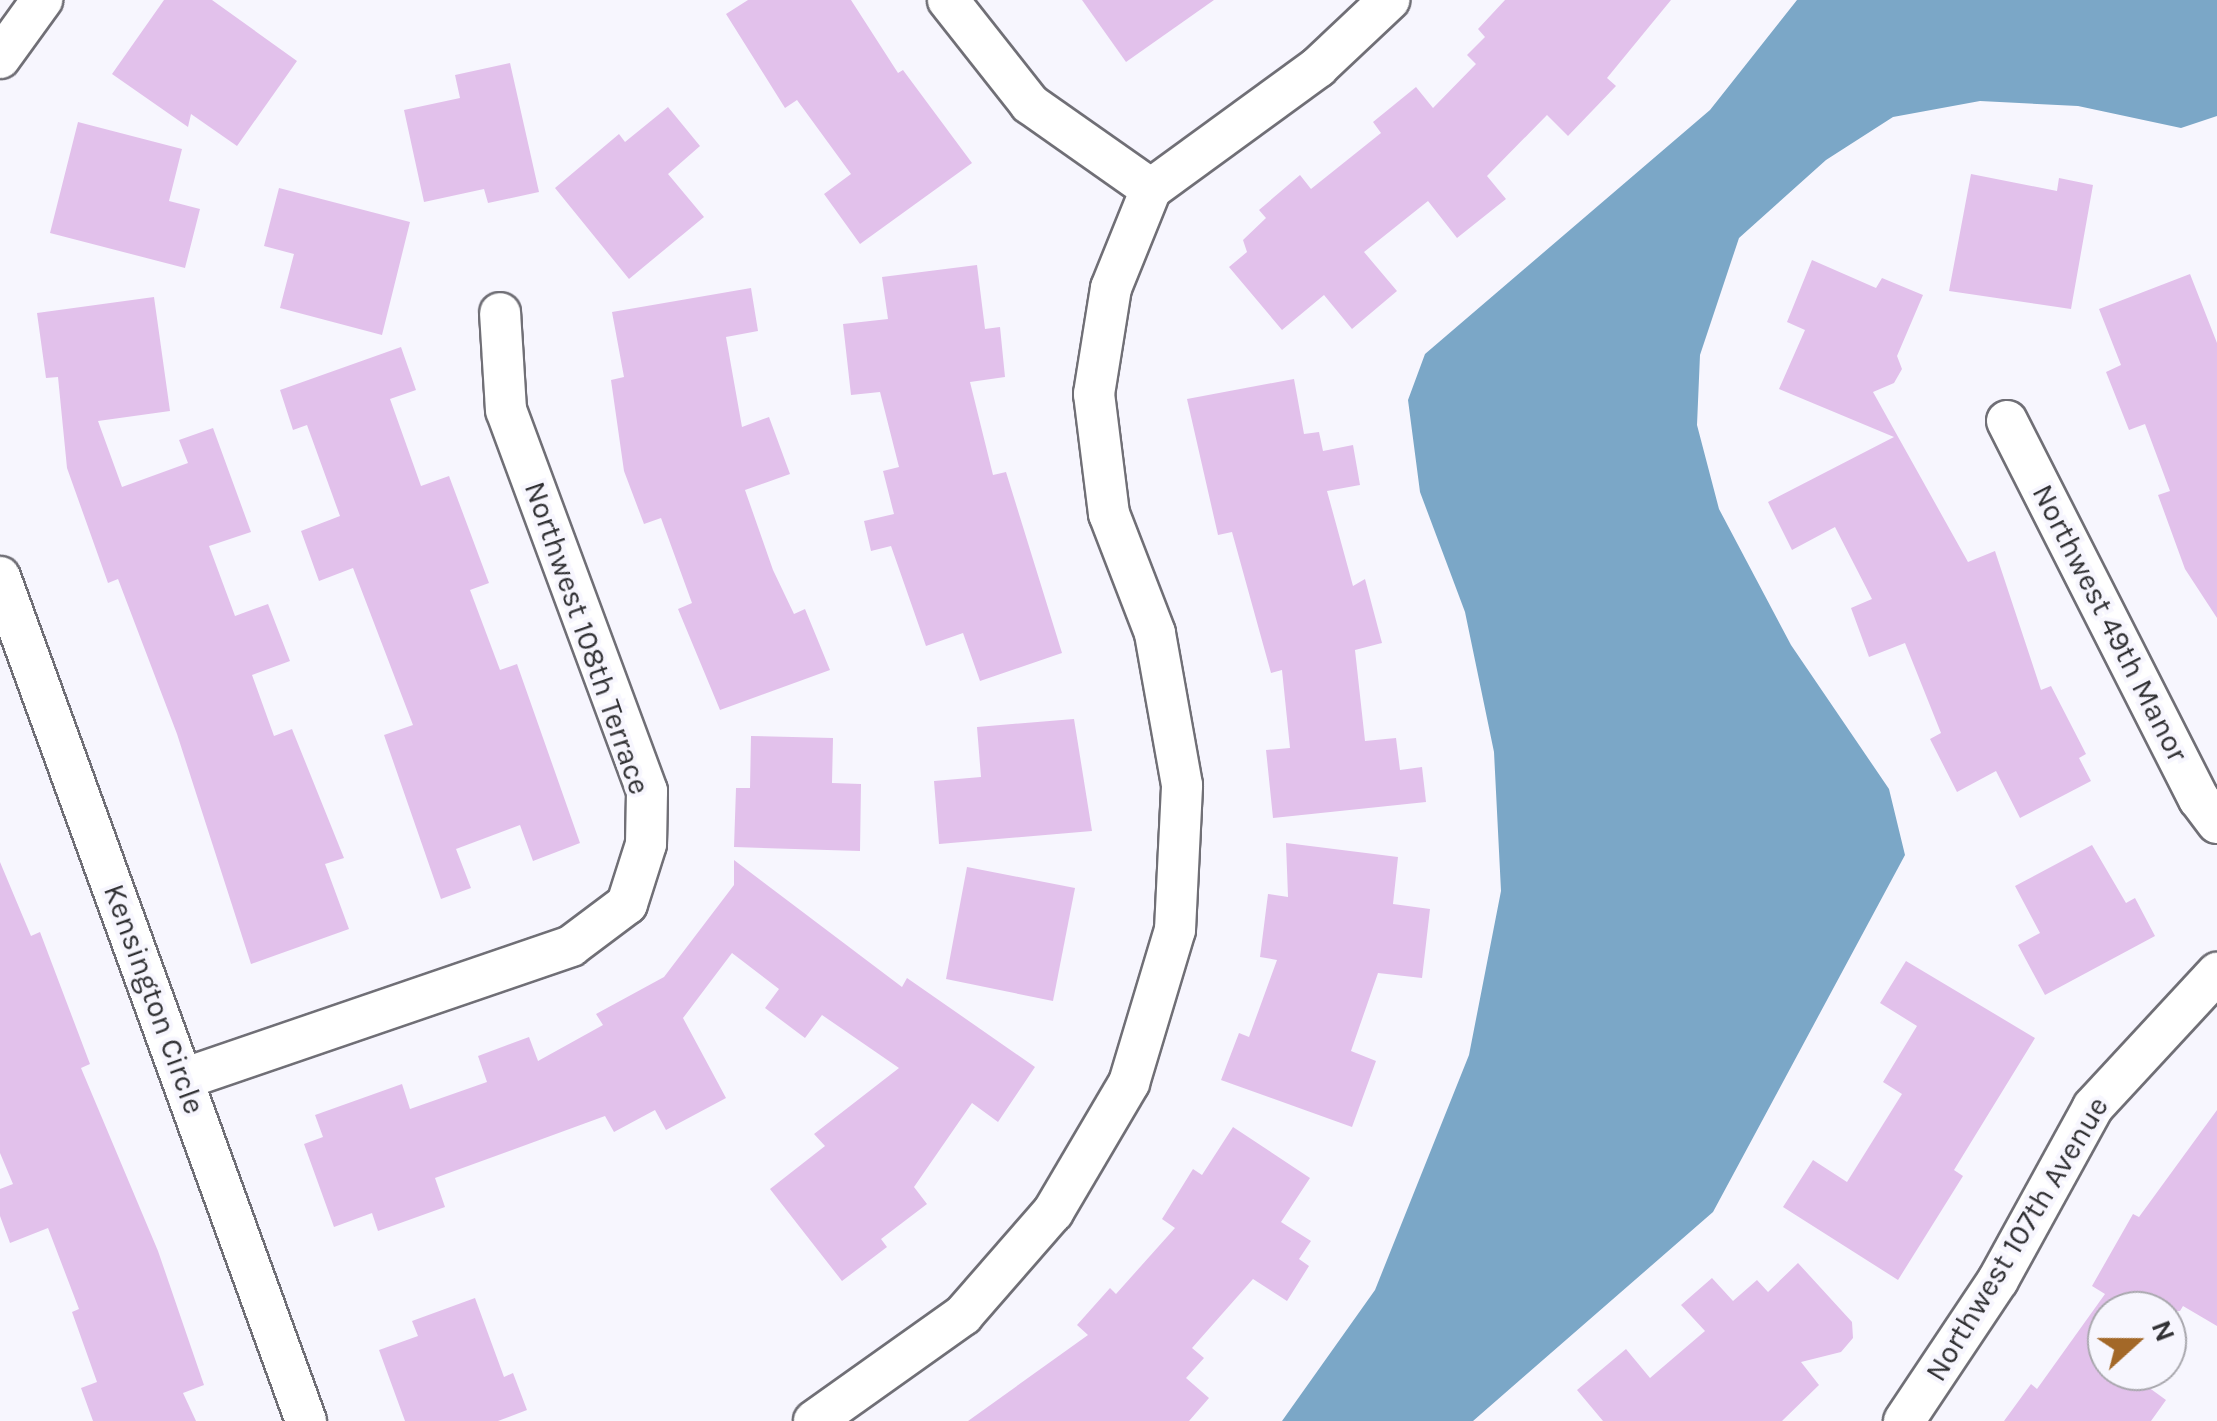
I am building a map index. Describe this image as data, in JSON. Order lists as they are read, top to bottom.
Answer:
{
  "streets": {
    "street": [
      "Northwest 49th Manor",
      "Northwest 108th Terrace",
      "Kensington Circle",
      "Northwest 107th Avenue"
    ]
  },
  "crossings": [
    ["Northwest 108th Terrace", "Kensington Circle"]
  ],
  "north": "right"
}
